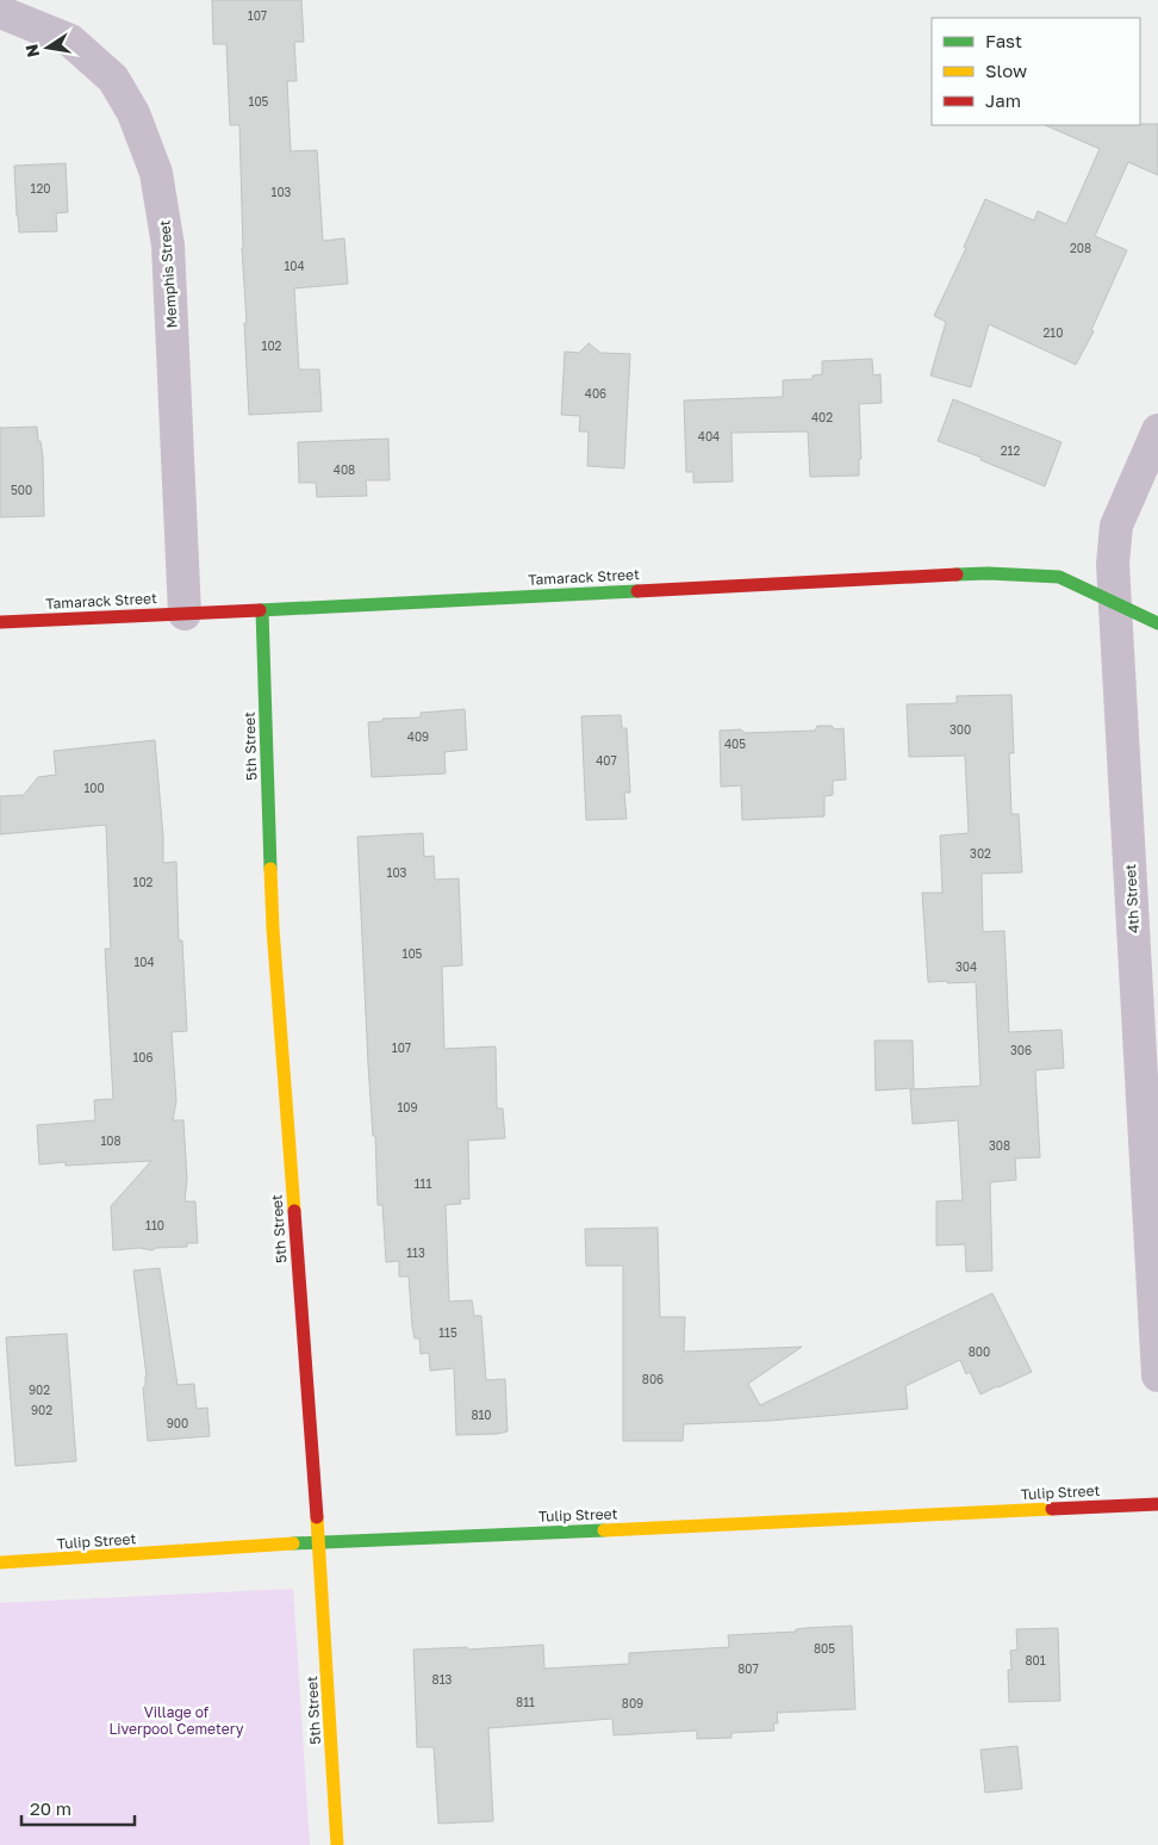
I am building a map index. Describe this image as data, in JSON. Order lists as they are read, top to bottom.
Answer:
{
  "streets": {
    "street": [
      "Memphis Street",
      "Tamarack Street",
      "5th Street",
      "4th Street",
      "Tulip Street"
    ]
  },
  "crossings": [
    ["Memphis Street", "Tamarack Street"],
    ["Tamarack Street", "5th Street"],
    ["Tamarack Street", "4th Street"],
    ["5th Street", "Tulip Street"]
  ],
  "parks": ["Village of Liverpool Cemetery"],
  "house_numbers": [
    "107",
    "105",
    "120",
    "103",
    "208",
    "104",
    "210",
    "102",
    "406",
    "402",
    "404",
    "212",
    "408",
    "500",
    "300",
    "409",
    "405",
    "407",
    "100",
    "302",
    "103",
    "102",
    "105",
    "104",
    "304",
    "107",
    "306",
    "106",
    "109",
    "108",
    "308",
    "111",
    "110",
    "113",
    "115",
    "800",
    "806",
    "902",
    "902",
    "810",
    "900",
    "805",
    "801",
    "807",
    "813",
    "811",
    "809"
  ],
  "legend": ["Fast", "Slow", "Jam"],
  "scale_bar": "20 m",
  "north": "left"
}
